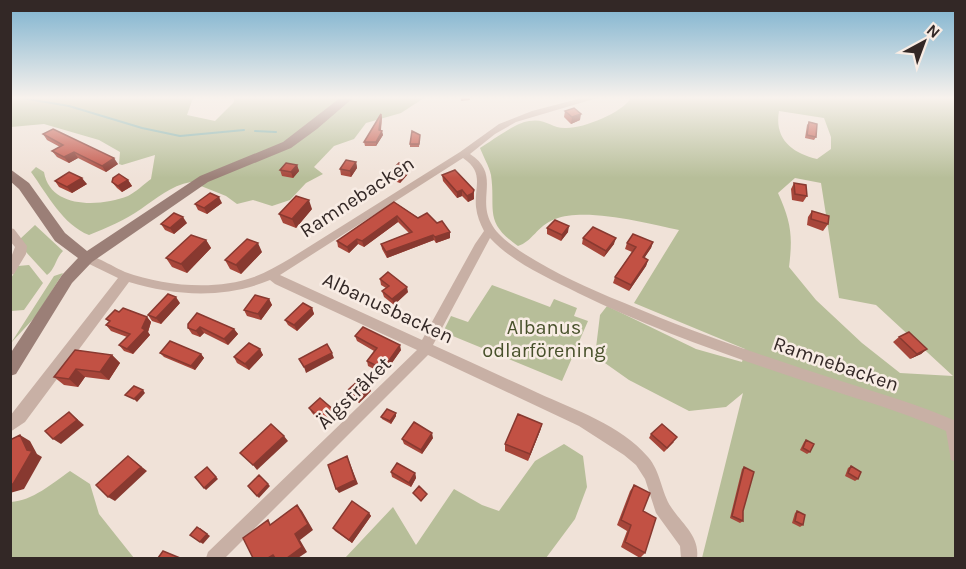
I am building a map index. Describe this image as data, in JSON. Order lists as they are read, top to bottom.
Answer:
{
  "streets": {
    "street": ["Ramnebacken", "Albanusbacken", "Älgstråket"]
  },
  "crossings": [
    ["Ramnebacken", "Albanusbacken"],
    ["Ramnebacken", "Älgstråket"],
    ["Albanusbacken", "Älgstråket"]
  ],
  "parks": ["Albanus odlarförening"],
  "north": "top right"
}
